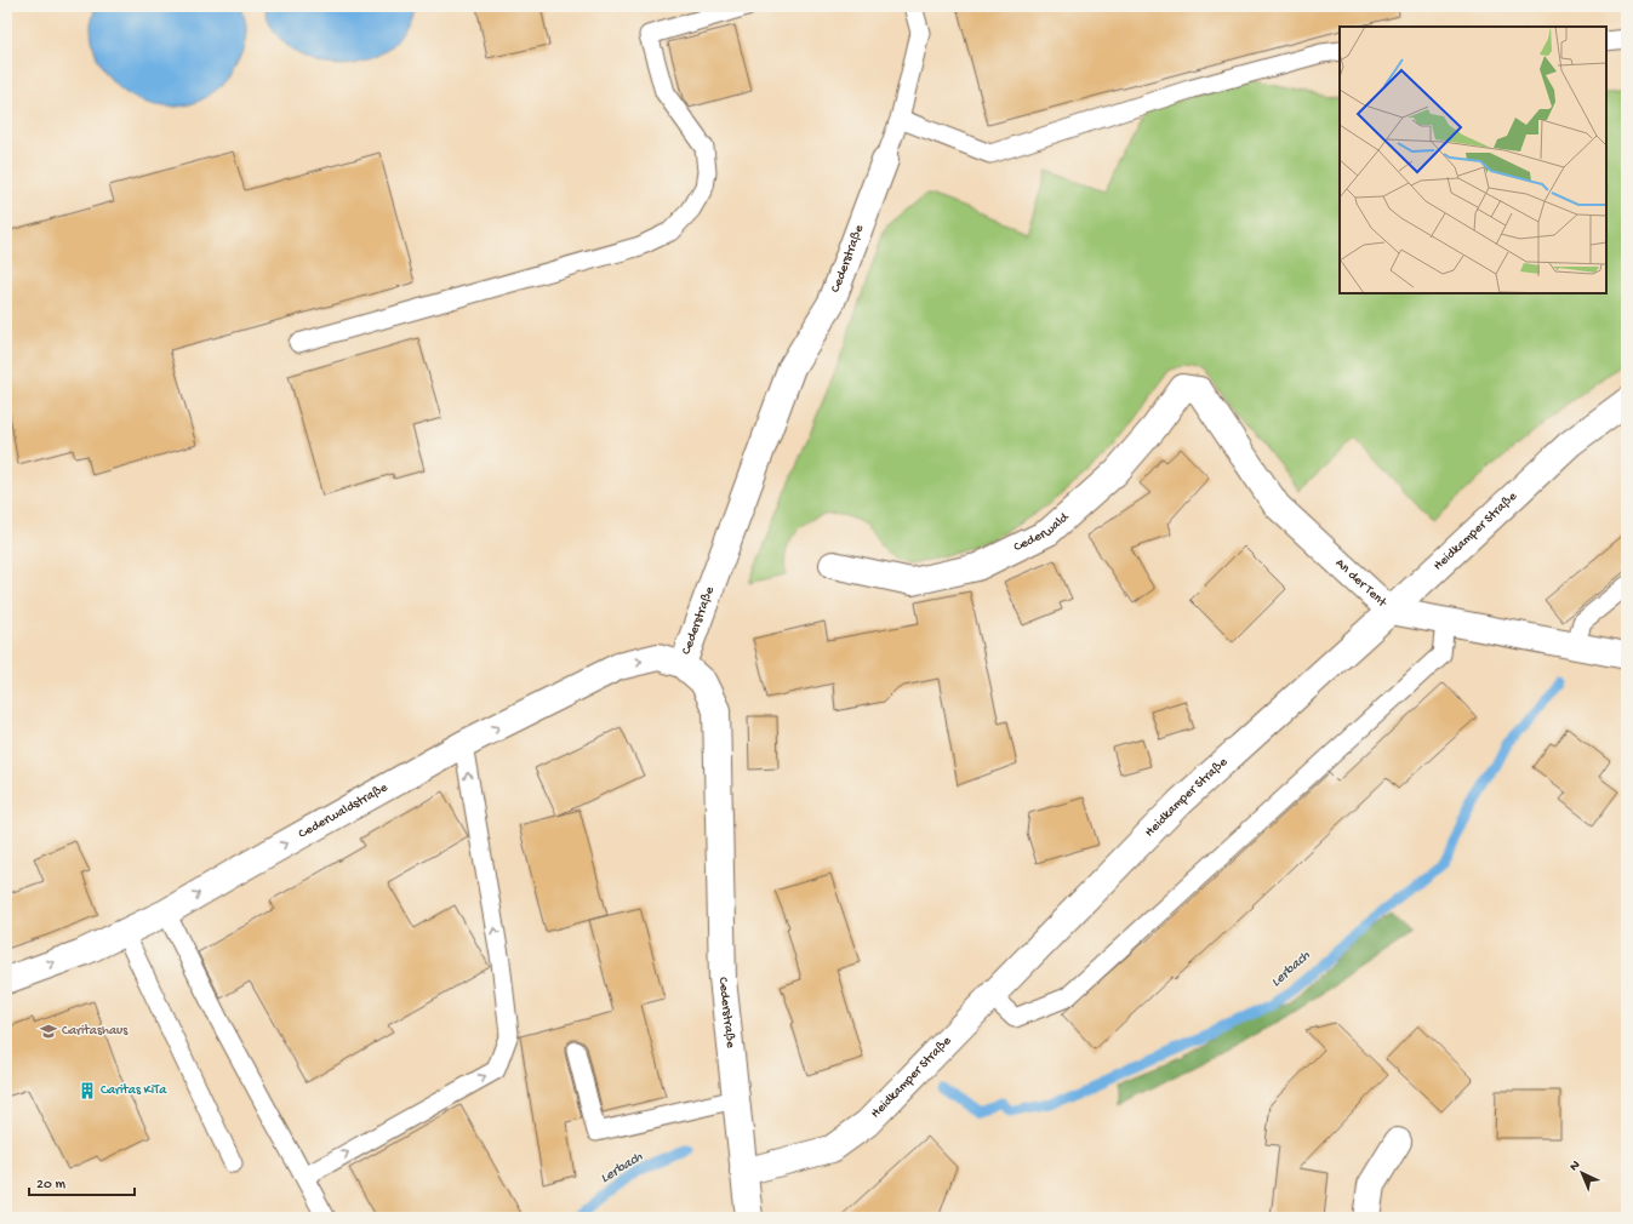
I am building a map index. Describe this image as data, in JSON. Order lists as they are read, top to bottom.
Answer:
{
  "streets": {
    "street": [
      "Cederstraße",
      "Heidkamper Straße",
      "Cederwald",
      "An der Tent",
      "Cederwaldstraße"
    ]
  },
  "crossings": [
    ["Cederstraße", "Heidkamper Straße"],
    ["Cederstraße", "Cederwaldstraße"],
    ["Heidkamper Straße", "An der Tent"],
    ["Cederwald", "An der Tent"]
  ],
  "one_way": ["Cederwaldstraße"],
  "water": ["Lerbach"],
  "places": {
    "school or university": ["Caritashaus"],
    "building": ["Caritas KiTa"]
  },
  "scale_bar": "20 m",
  "north": "top left"
}
